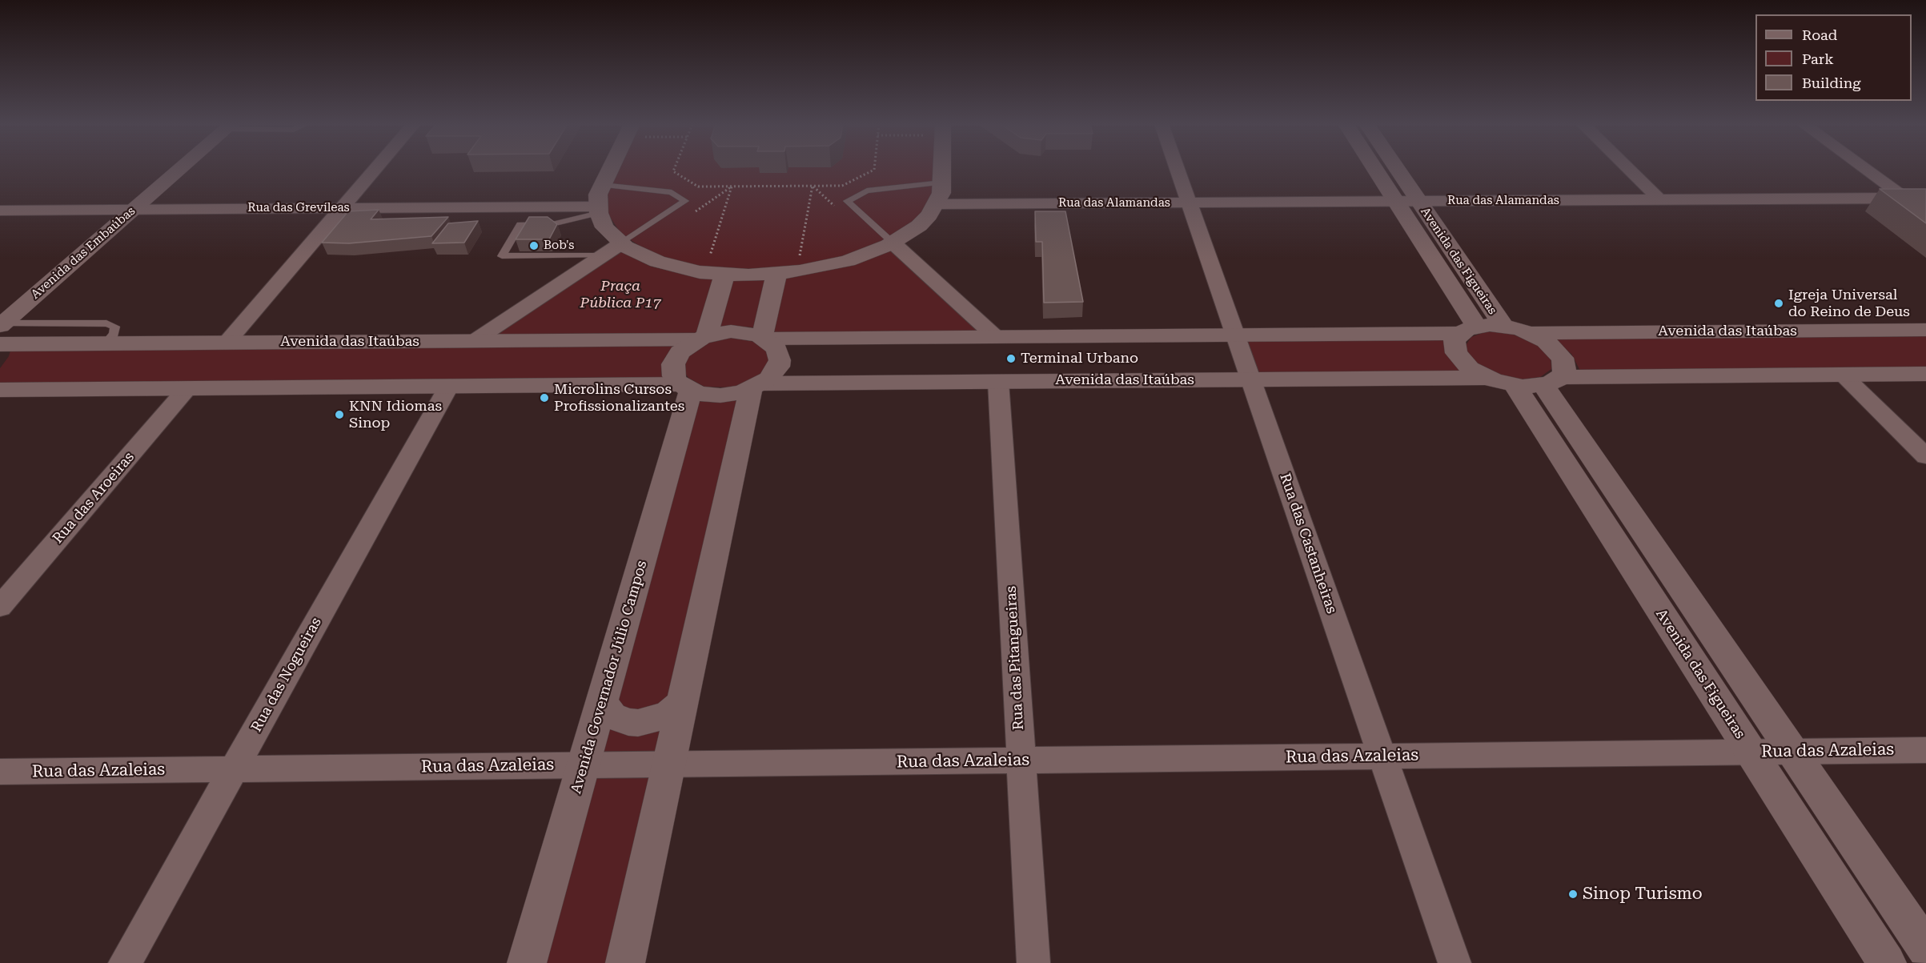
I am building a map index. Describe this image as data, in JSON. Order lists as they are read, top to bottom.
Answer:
{
  "streets": {
    "street": [
      "Rua das Alamandas",
      "Rua das Grevíleas",
      "Avenida das Embaúbas",
      "Avenida das Figueiras",
      "Avenida das Itaúbas",
      "Rua das Aroeiras",
      "Rua das Castanheiras",
      "Rua das Pitangueiras",
      "Rua das Nogueiras",
      "Avenida Governador Júlio Campos",
      "Rua das Azaleias"
    ]
  },
  "crossings": [
    ["Rua das Alamandas", "Avenida das Figueiras"],
    ["Rua das Alamandas", "Rua das Castanheiras"],
    ["Rua das Grevíleas", "Avenida das Embaúbas"],
    ["Avenida das Embaúbas", "Avenida das Itaúbas"],
    ["Avenida das Figueiras", "Avenida das Itaúbas"],
    ["Avenida das Figueiras", "Rua das Azaleias"],
    ["Avenida das Itaúbas", "Rua das Castanheiras"],
    ["Avenida das Itaúbas", "Rua das Pitangueiras"],
    ["Avenida das Itaúbas", "Avenida Governador Júlio Campos"],
    ["Rua das Castanheiras", "Rua das Azaleias"],
    ["Rua das Pitangueiras", "Rua das Azaleias"],
    ["Rua das Nogueiras", "Rua das Azaleias"],
    ["Avenida Governador Júlio Campos", "Rua das Azaleias"]
  ],
  "parks": ["Praça Pública P17"],
  "places": [
    "Bob's",
    "Igreja Universal do Reino de Deus",
    "Terminal Urbano",
    "Microlins Cursos Profissionalizantes",
    "KNN Idiomas Sinop",
    "Sinop Turismo"
  ],
  "legend": ["Road", "Park", "Building"]
}
